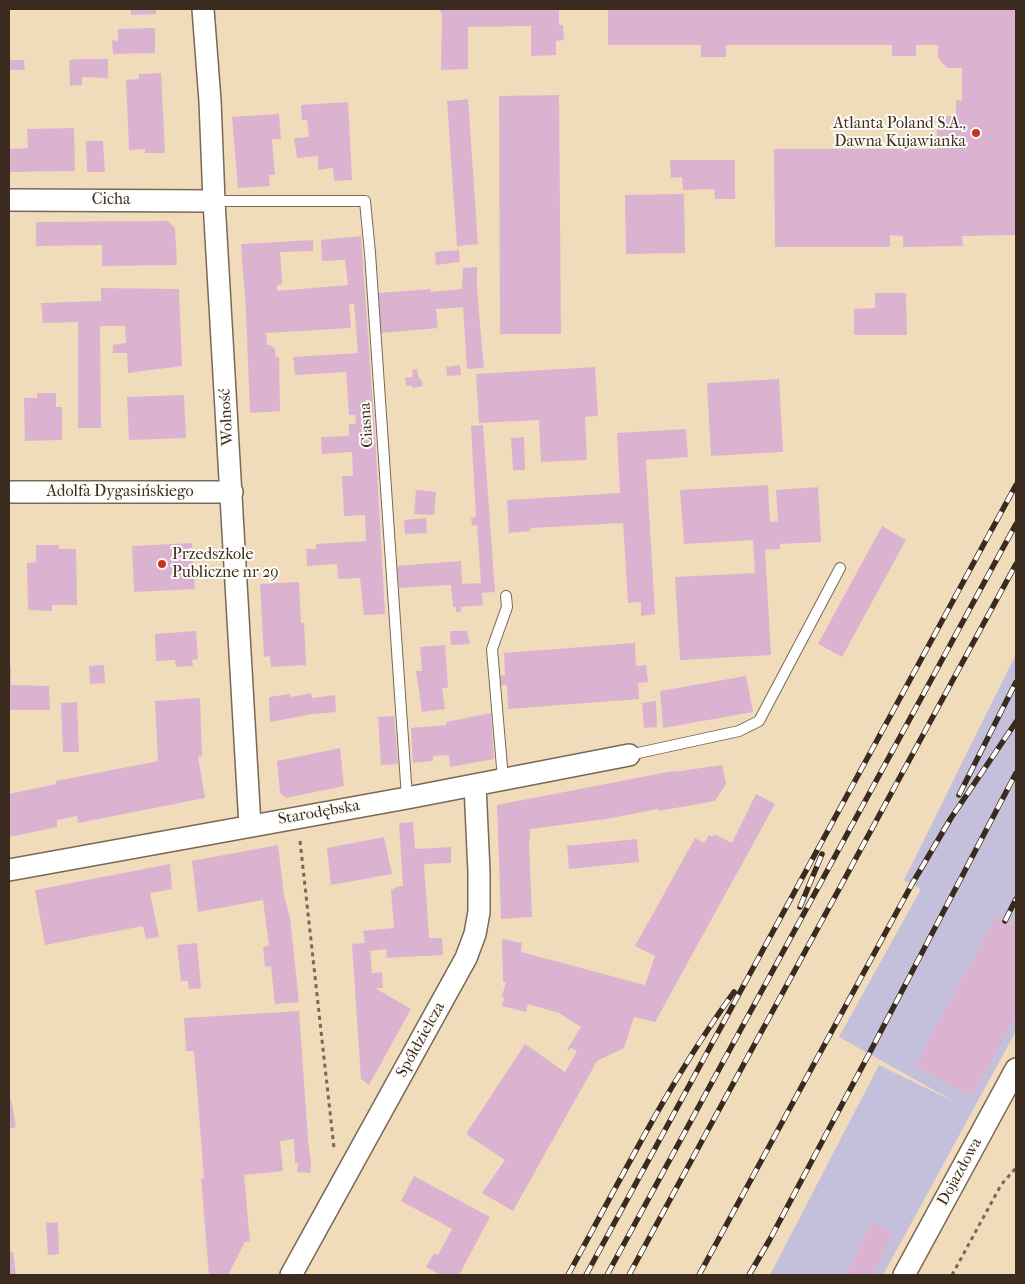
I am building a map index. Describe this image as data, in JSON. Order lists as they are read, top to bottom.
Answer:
{
  "streets": {
    "street": [
      "Cicha",
      "Wolność",
      "Adolfa Dygasińskiego",
      "Starodębska",
      "Spółdzielcza",
      "Dojazdowa"
    ],
    "lane": ["Ciasna"]
  },
  "crossings": [
    ["Cicha", "Wolność"],
    ["Cicha", "Ciasna"],
    ["Wolność", "Ciasna"],
    ["Wolność", "Adolfa Dygasińskiego"],
    ["Wolność", "Starodębska"],
    ["Ciasna", "Starodębska"],
    ["Starodębska", "Spółdzielcza"]
  ],
  "places": ["Atlanta Poland S.A., Dawna Kujawianka", "Przedszkole Publiczne nr 29"]
}
